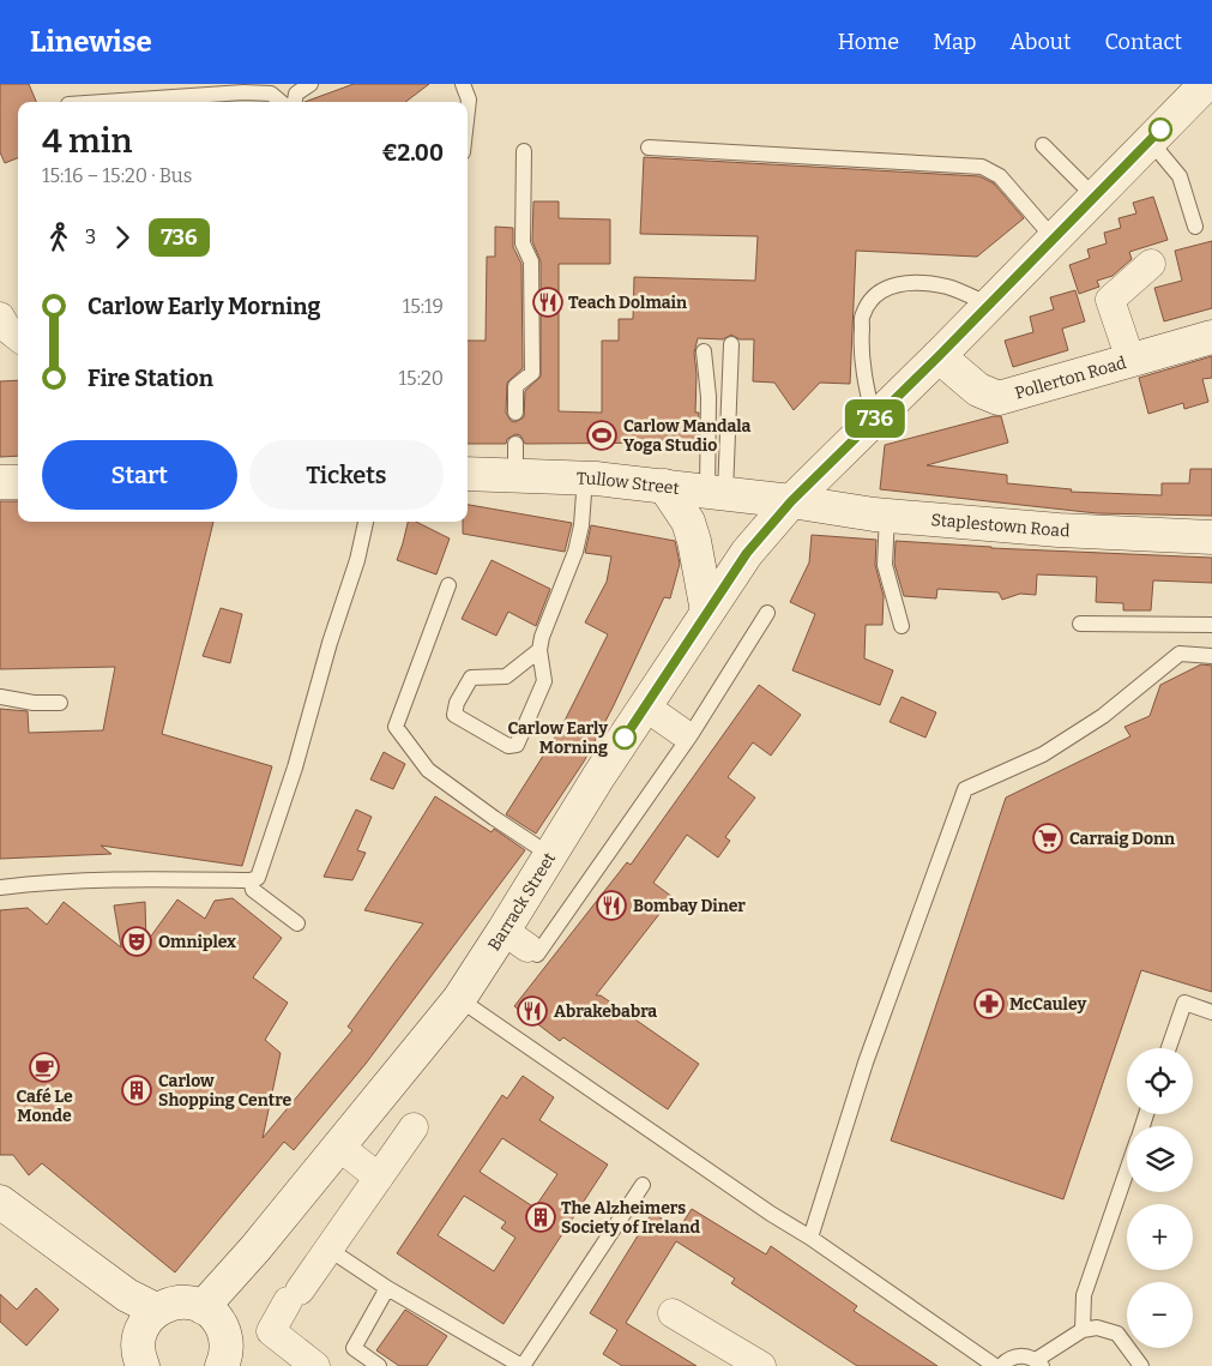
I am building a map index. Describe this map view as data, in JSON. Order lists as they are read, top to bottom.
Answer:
{
  "streets": {
    "main road": [
      "Pollerton Road",
      "Tullow Street",
      "Staplestown Road",
      "Barrack Street"
    ]
  },
  "crossings": [
    ["Pollerton Road", "Barrack Street"],
    ["Tullow Street", "Staplestown Road"],
    ["Tullow Street", "Barrack Street"],
    ["Staplestown Road", "Barrack Street"]
  ],
  "places": {
    "restaurant": ["Teach Dolmain", "Bombay Diner", "Abrakebabra"],
    "sports": ["Carlow Mandala Yoga Studio"],
    "other": ["Carlow Early Morning"],
    "supermarket": ["Carraig Donn"],
    "theatre": ["Omniplex"],
    "pharmacy": ["McCauley"],
    "cafe": ["Café Le Monde"],
    "building": ["Carlow Shopping Centre", "The Alzheimers Society of Ireland"]
  },
  "lines": ["bus line 736"],
  "page": {
    "header": "Linewise",
    "nav": [
      "Home",
      "Map",
      "About",
      "Contact"
    ],
    "on_map": "736",
    "heading": ["4 min", "15:16 – 15:20 · Bus", "€2.00"],
    "legs": ["3", "736"],
    "list": [
      {
        "name": "Carlow Early Morning",
        "value": "15:19"
      },
      {
        "name": "Fire Station",
        "value": "15:20"
      }
    ],
    "buttons": ["Start", "Tickets"],
    "map_buttons": ["+", "−"]
  }
}
